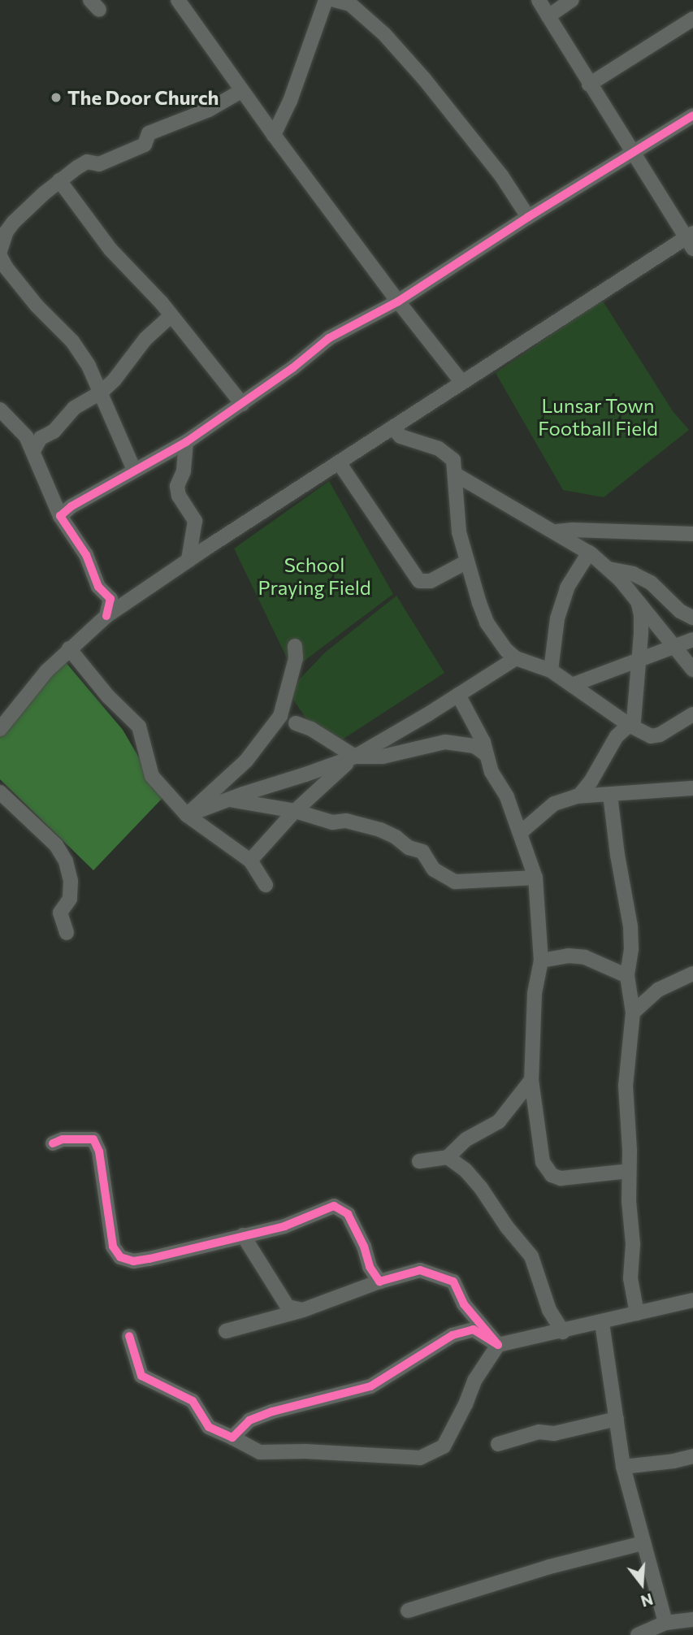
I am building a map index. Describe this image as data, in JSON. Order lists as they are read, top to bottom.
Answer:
{
  "parks": ["Lunsar Town Football Field", "School Praying Field"],
  "places": ["The Door Church"],
  "north": "bottom"
}
